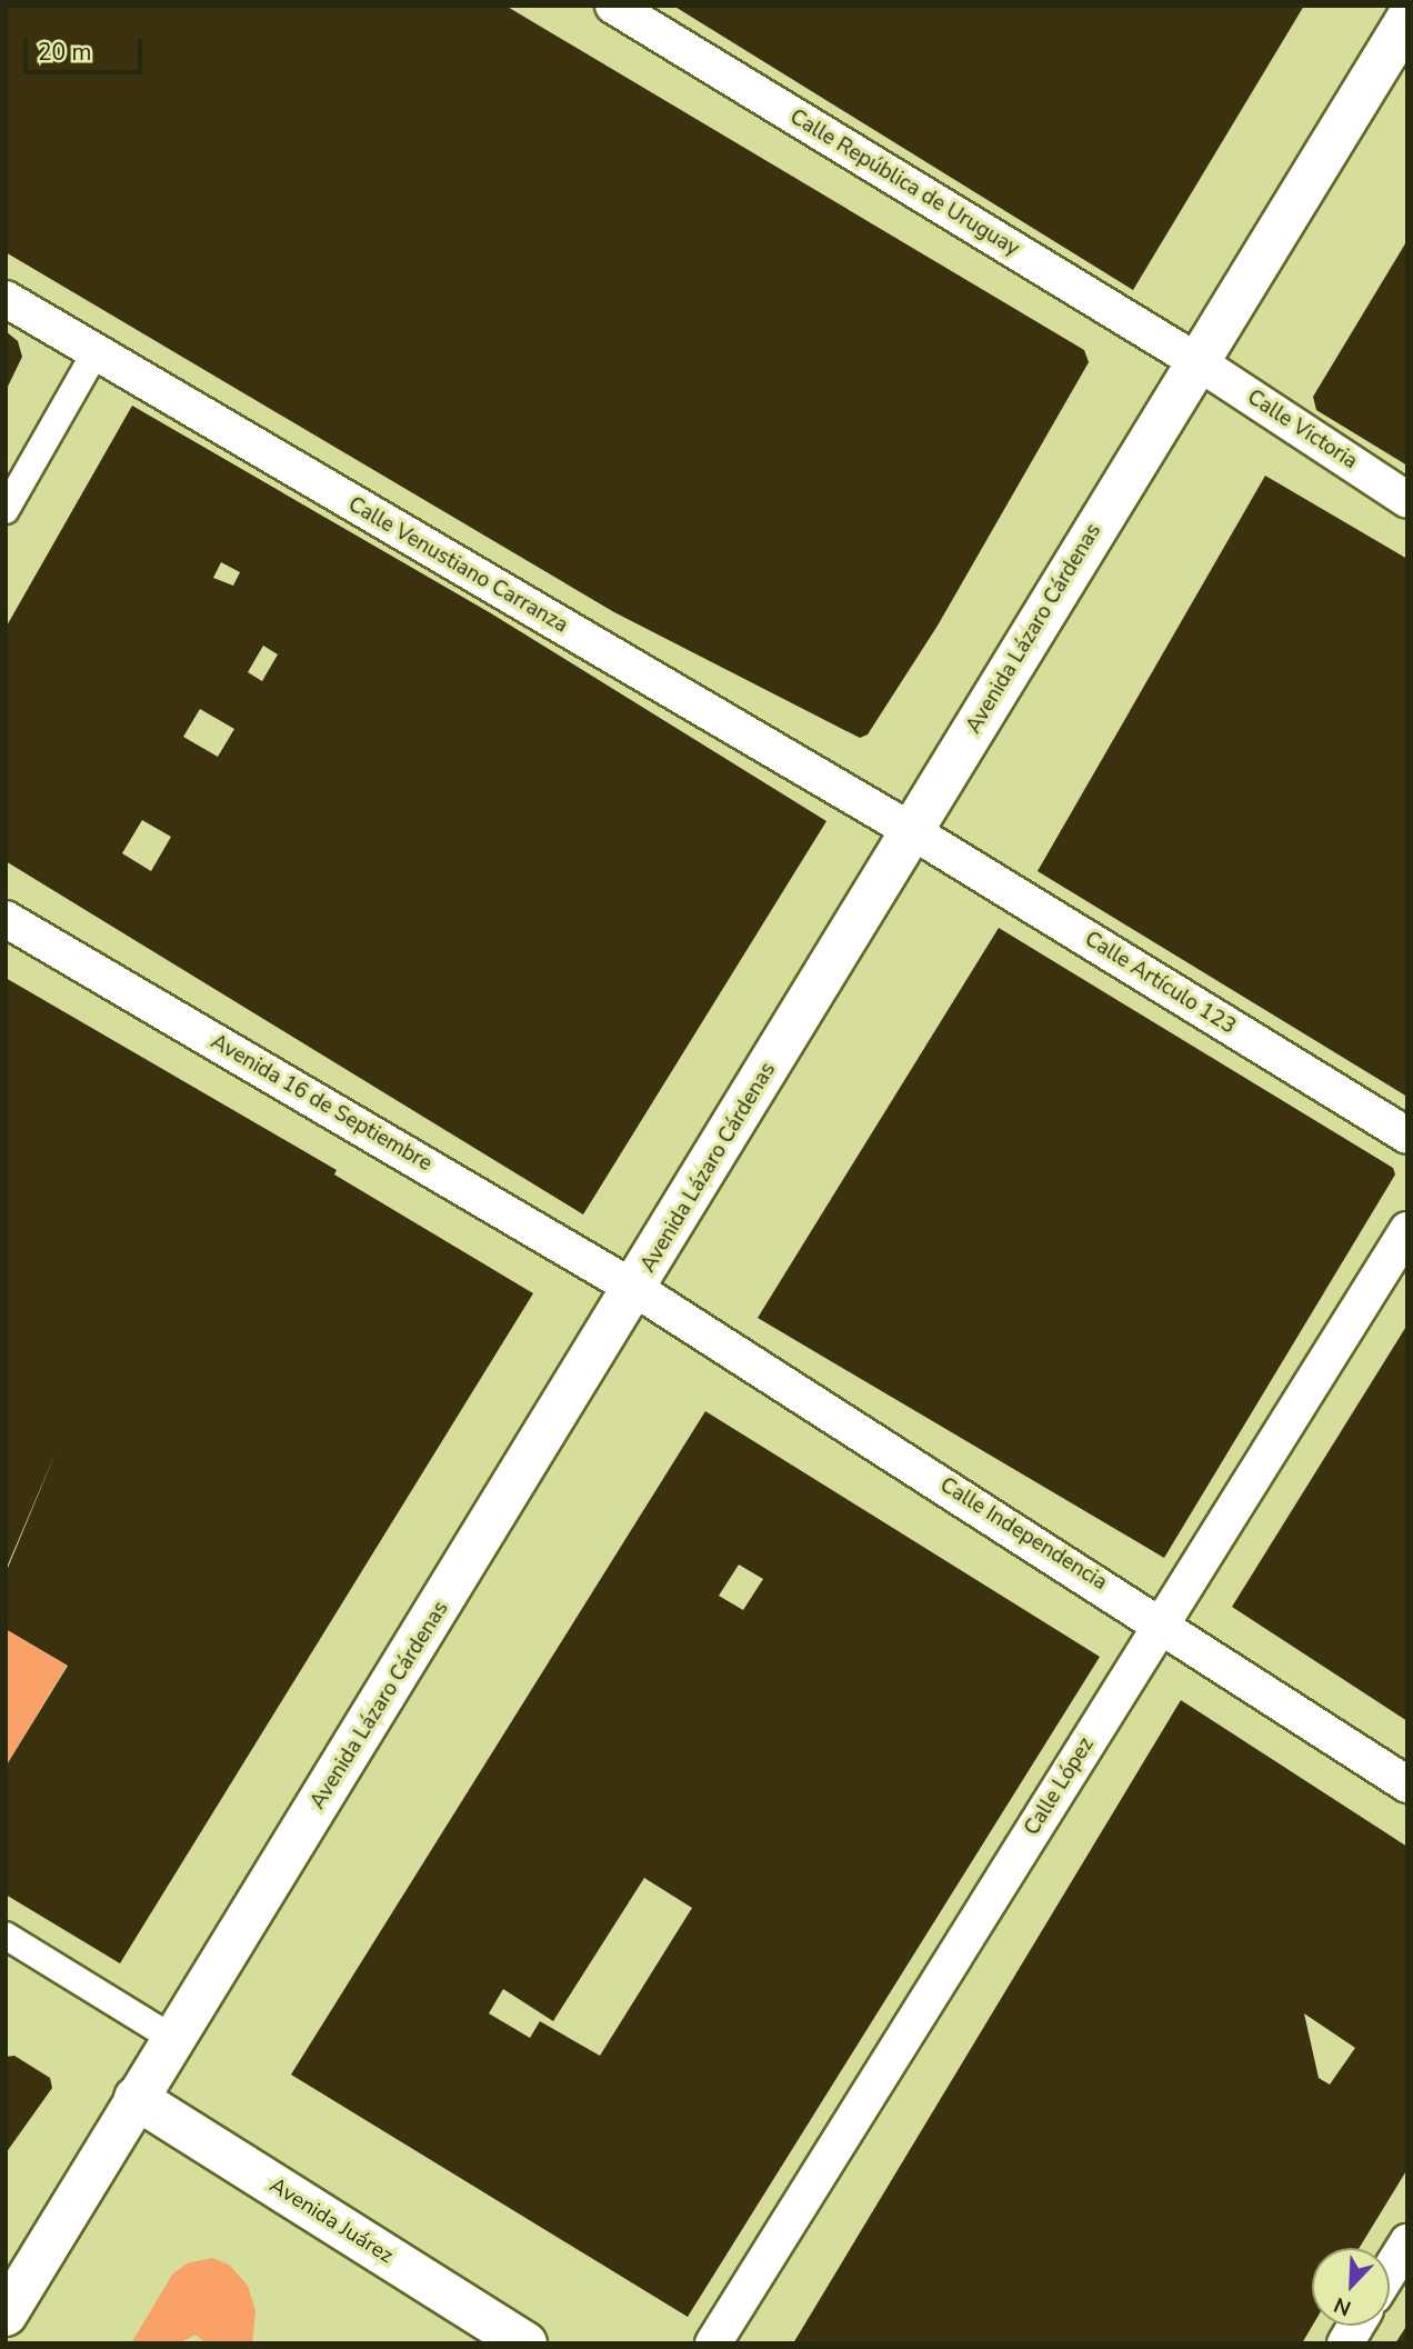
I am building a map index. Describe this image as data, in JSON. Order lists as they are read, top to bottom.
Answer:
{
  "streets": {
    "main road": ["Avenida Lázaro Cárdenas", "Avenida Juárez"],
    "street": [
      "Calle República de Uruguay",
      "Calle Victoria",
      "Calle Venustiano Carranza",
      "Calle Artículo 123",
      "Avenida 16 de Septiembre",
      "Calle Independencia",
      "Calle López"
    ]
  },
  "crossings": [
    ["Calle República de Uruguay", "Calle Victoria"],
    ["Calle República de Uruguay", "Avenida Lázaro Cárdenas"],
    ["Calle Victoria", "Avenida Lázaro Cárdenas"],
    ["Calle Venustiano Carranza", "Avenida Lázaro Cárdenas"],
    ["Calle Venustiano Carranza", "Calle Artículo 123"],
    ["Avenida Lázaro Cárdenas", "Calle Artículo 123"],
    ["Avenida Lázaro Cárdenas", "Avenida 16 de Septiembre"],
    ["Avenida Lázaro Cárdenas", "Calle Independencia"],
    ["Avenida Lázaro Cárdenas", "Avenida Juárez"],
    ["Avenida 16 de Septiembre", "Calle Independencia"],
    ["Calle Independencia", "Calle López"]
  ],
  "scale_bar": "20 m",
  "north": "bottom left"
}
